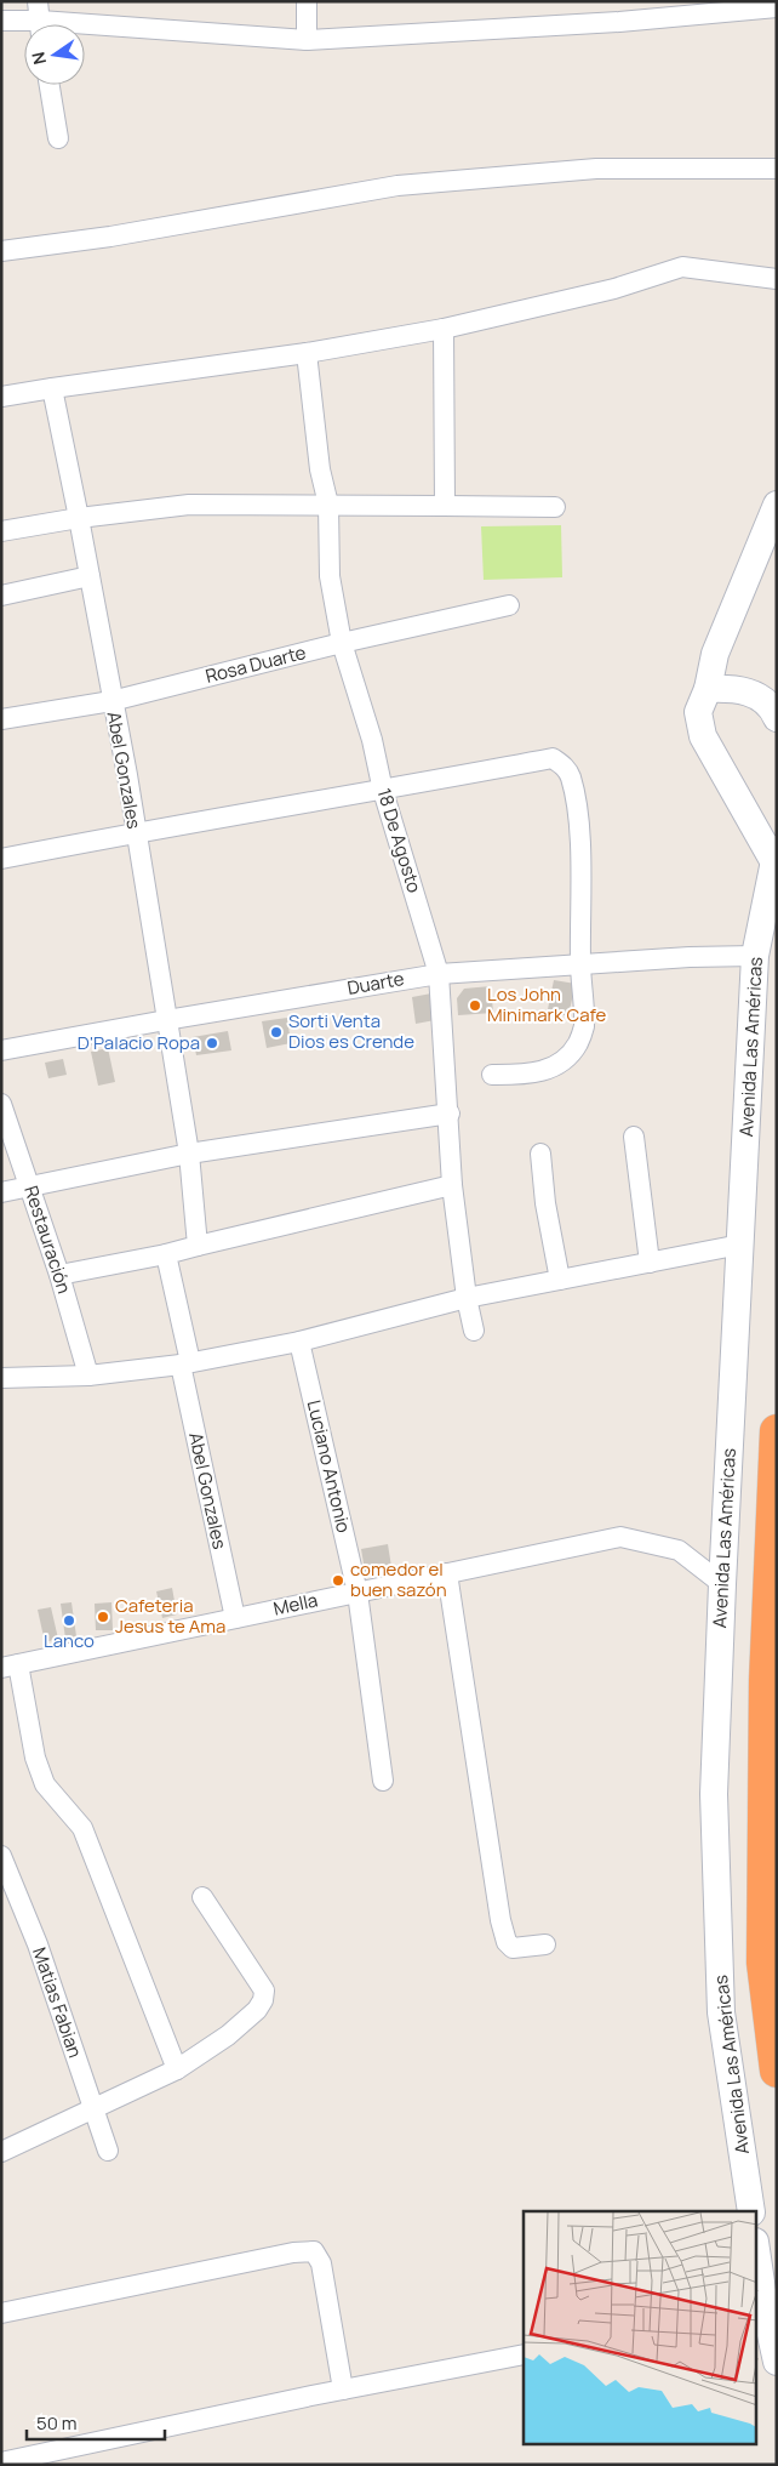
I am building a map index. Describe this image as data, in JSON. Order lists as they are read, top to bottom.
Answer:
{
  "streets": {
    "main road": ["Avenida Las Américas"],
    "street": [
      "Rosa Duarte",
      "Abel Gonzales",
      "18 De Agosto",
      "Duarte",
      "Restauración",
      "Luciano Antonio",
      "Mella",
      "Matias Fabian"
    ]
  },
  "crossings": [
    ["Rosa Duarte", "Abel Gonzales"],
    ["Rosa Duarte", "18 De Agosto"],
    ["Abel Gonzales", "Duarte"],
    ["Abel Gonzales", "Mella"],
    ["18 De Agosto", "Duarte"],
    ["Duarte", "Avenida Las Américas"],
    ["Avenida Las Américas", "Mella"],
    ["Luciano Antonio", "Mella"]
  ],
  "places": [
    "Los John Minimark Cafe",
    "Sorti Venta Dios es Crende",
    "D'Palacio Ropa",
    "comedor el buen sazón",
    "Cafeteria Jesus te Ama",
    "Lanco"
  ],
  "scale_bar": "50 m",
  "north": "left"
}
